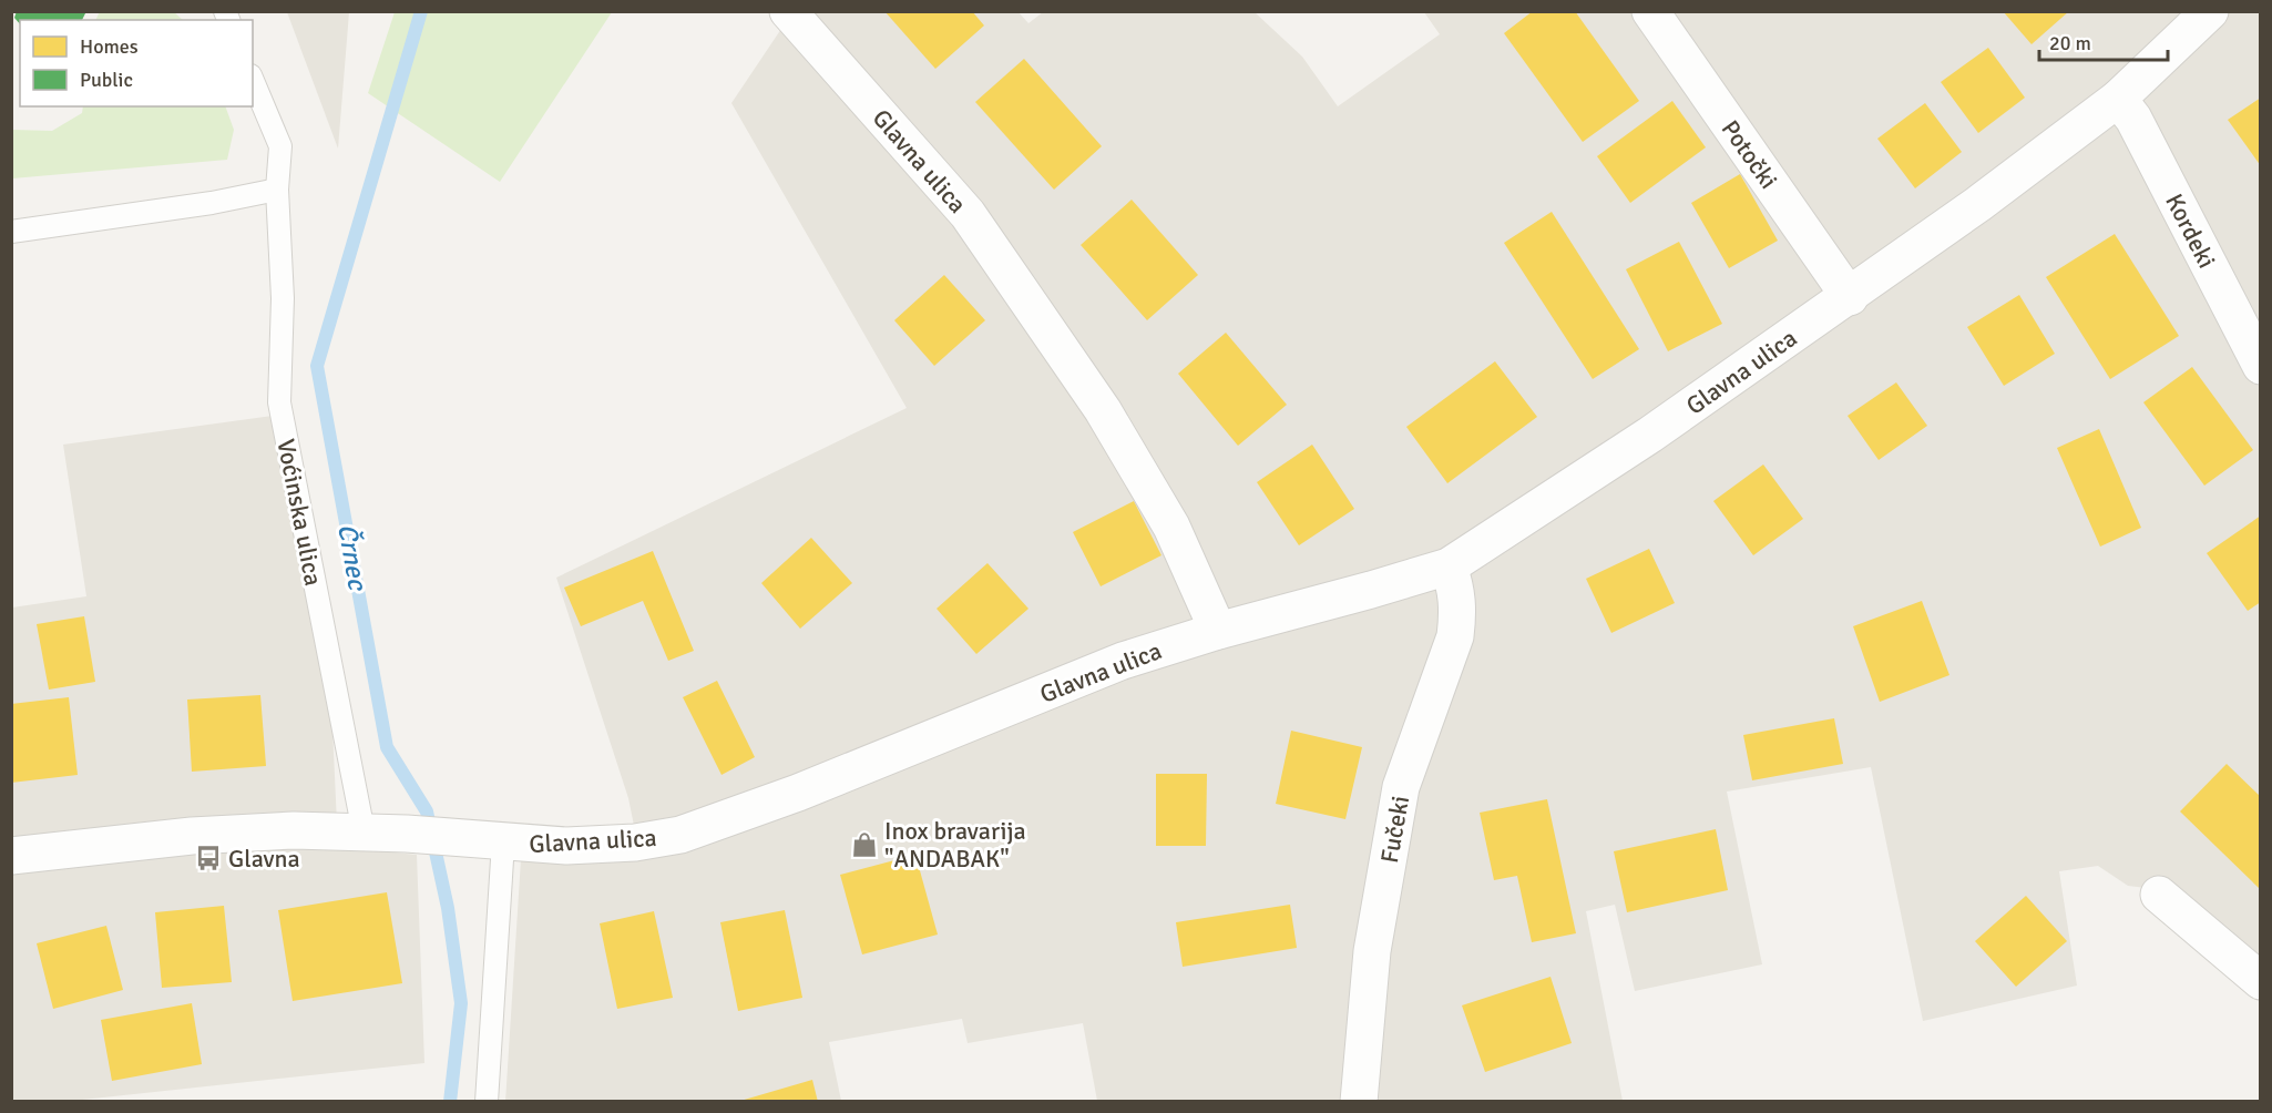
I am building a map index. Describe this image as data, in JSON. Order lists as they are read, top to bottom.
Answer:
{
  "streets": {
    "street": [
      "Potočki",
      "Glavna ulica",
      "Kordeki",
      "Fučeki"
    ],
    "lane": ["Voćinska ulica"]
  },
  "crossings": [
    ["Potočki", "Glavna ulica"],
    ["Glavna ulica", "Kordeki"],
    ["Glavna ulica", "Voćinska ulica"],
    ["Glavna ulica", "Fučeki"]
  ],
  "water": ["Črnec"],
  "places": {
    "shop": ["Inox bravarija \"ANDABAK\""],
    "bus stop": ["Glavna"]
  },
  "legend": ["Homes", "Public"],
  "scale_bar": "20 m"
}
